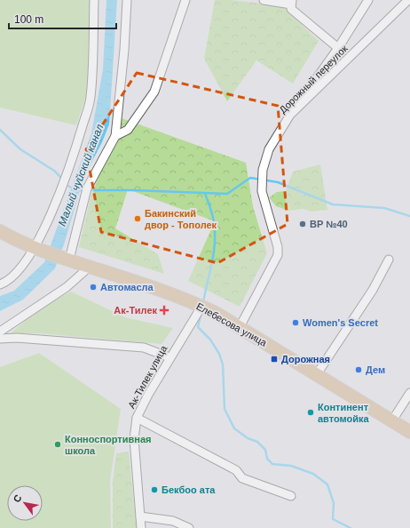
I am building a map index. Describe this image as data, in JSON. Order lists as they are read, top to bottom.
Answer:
{
  "streets": {
    "main road": ["Елебесова улица"],
    "street": ["Дорожный переулок", "Ак-Тилек улица"]
  },
  "crossings": [
    ["Дорожный переулок", "Елебесова улица"],
    ["Елебесова улица", "Ак-Тилек улица"]
  ],
  "water": ["Малый чуйский канал"],
  "places": {
    "other": [
      "Бакинский двор - Тополек",
      "BP №40",
      "Автомасла",
      "Women's Secret",
      "Дем",
      "Континент автомойка",
      "Конноспортивная школа",
      "Бекбоо ата"
    ],
    "health": ["Ак-Тилек"],
    "transit": ["Дорожная"]
  },
  "scale_bar": "100 m",
  "north": "top left"
}
